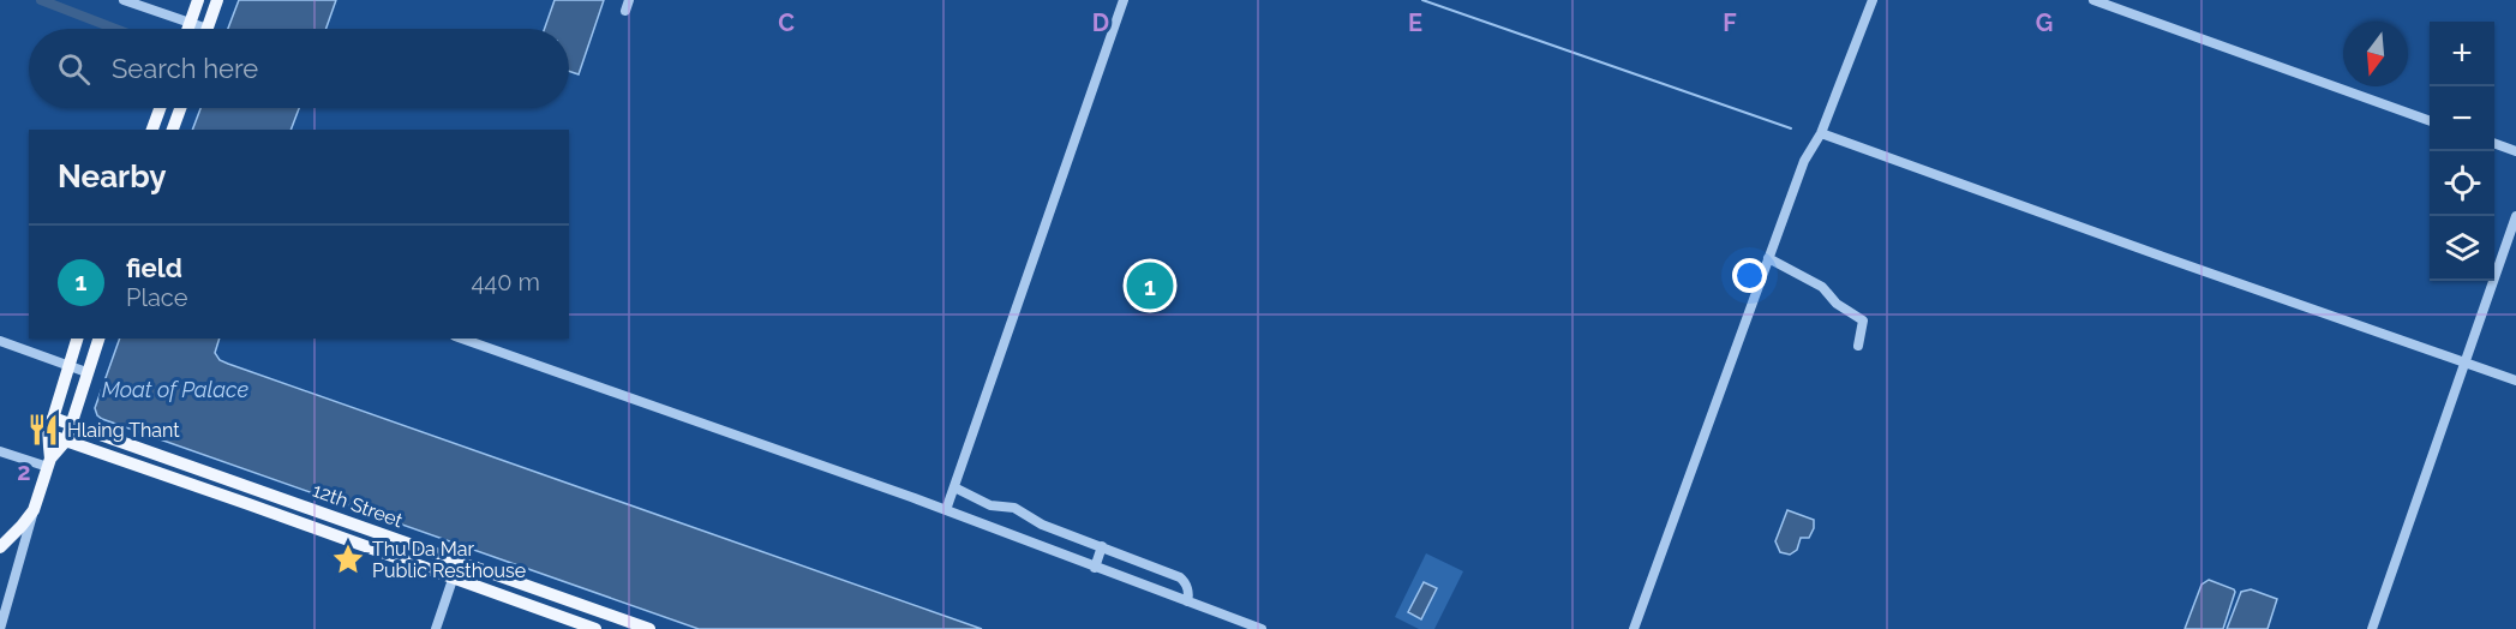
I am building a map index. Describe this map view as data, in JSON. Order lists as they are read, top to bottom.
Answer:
{
  "streets": {
    "main road": ["12th Street"]
  },
  "water": ["Moat of Palace"],
  "places": {
    "restaurant": ["Hlaing Thant"],
    "place": ["Thu Da Mar Public Resthouse"]
  },
  "north": "bottom",
  "page": {
    "map_buttons": ["+", "−"],
    "search": "Search here",
    "heading": "Nearby",
    "list": [
      {
        "mark": "1",
        "name": "field",
        "note": "Place",
        "value": "440 m"
      }
    ],
    "pins": "1"
  },
  "grid": {
    "columns": [
      "C",
      "D",
      "E",
      "F",
      "G"
    ],
    "rows": ["2"]
  }
}
